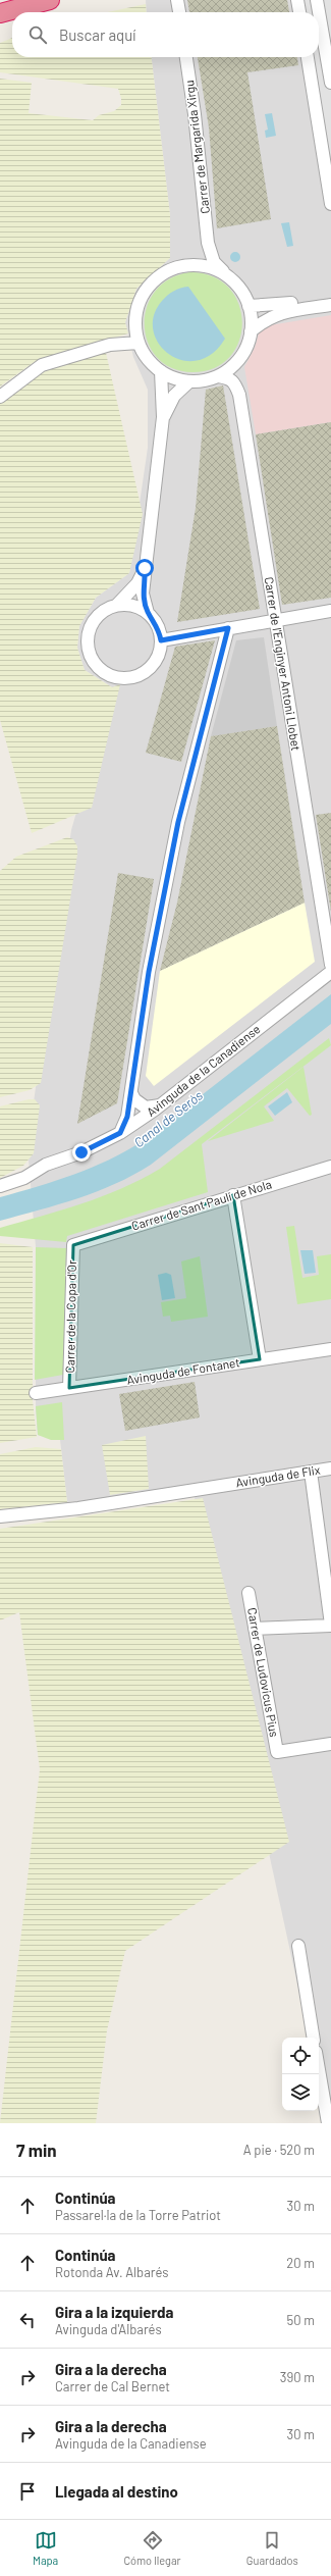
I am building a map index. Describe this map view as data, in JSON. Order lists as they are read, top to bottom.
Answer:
{
  "streets": {
    "street": [
      "Carrer de Margarida Xirgu",
      "Carrer de l'Enginyer Antoni Llobet",
      "Avinguda de la Canadiense",
      "Carrer de Sant Paulí de Nola",
      "Carrer de la Copa d'Or",
      "Avinguda de Fontanet",
      "Avinguda de Flix",
      "Carrer de Ludovicus Pius"
    ]
  },
  "crossings": [
    ["Carrer de Margarida Xirgu", "Carrer de l'Enginyer Antoni Llobet"],
    ["Carrer de Sant Paulí de Nola", "Carrer de la Copa d'Or"],
    ["Carrer de la Copa d'Or", "Avinguda de Fontanet"]
  ],
  "water": ["Canal de Seròs"],
  "page": {
    "search": "Buscar aquí",
    "heading": ["7 min", "A pie · 520 m"],
    "list": [
      ["Continúa", "Passarel·la de la Torre Patriot", "30 m"],
      ["Continúa", "Rotonda Av. Albarés", "20 m"],
      ["Gira a la izquierda", "Avinguda d'Albarés", "50 m"],
      ["Gira a la derecha", "Carrer de Cal Bernet", "390 m"],
      ["Gira a la derecha", "Avinguda de la Canadiense", "30 m"],
      "Llegada al destino"
    ],
    "nav": ["Mapa", "Cómo llegar", "Guardados"]
  }
}
